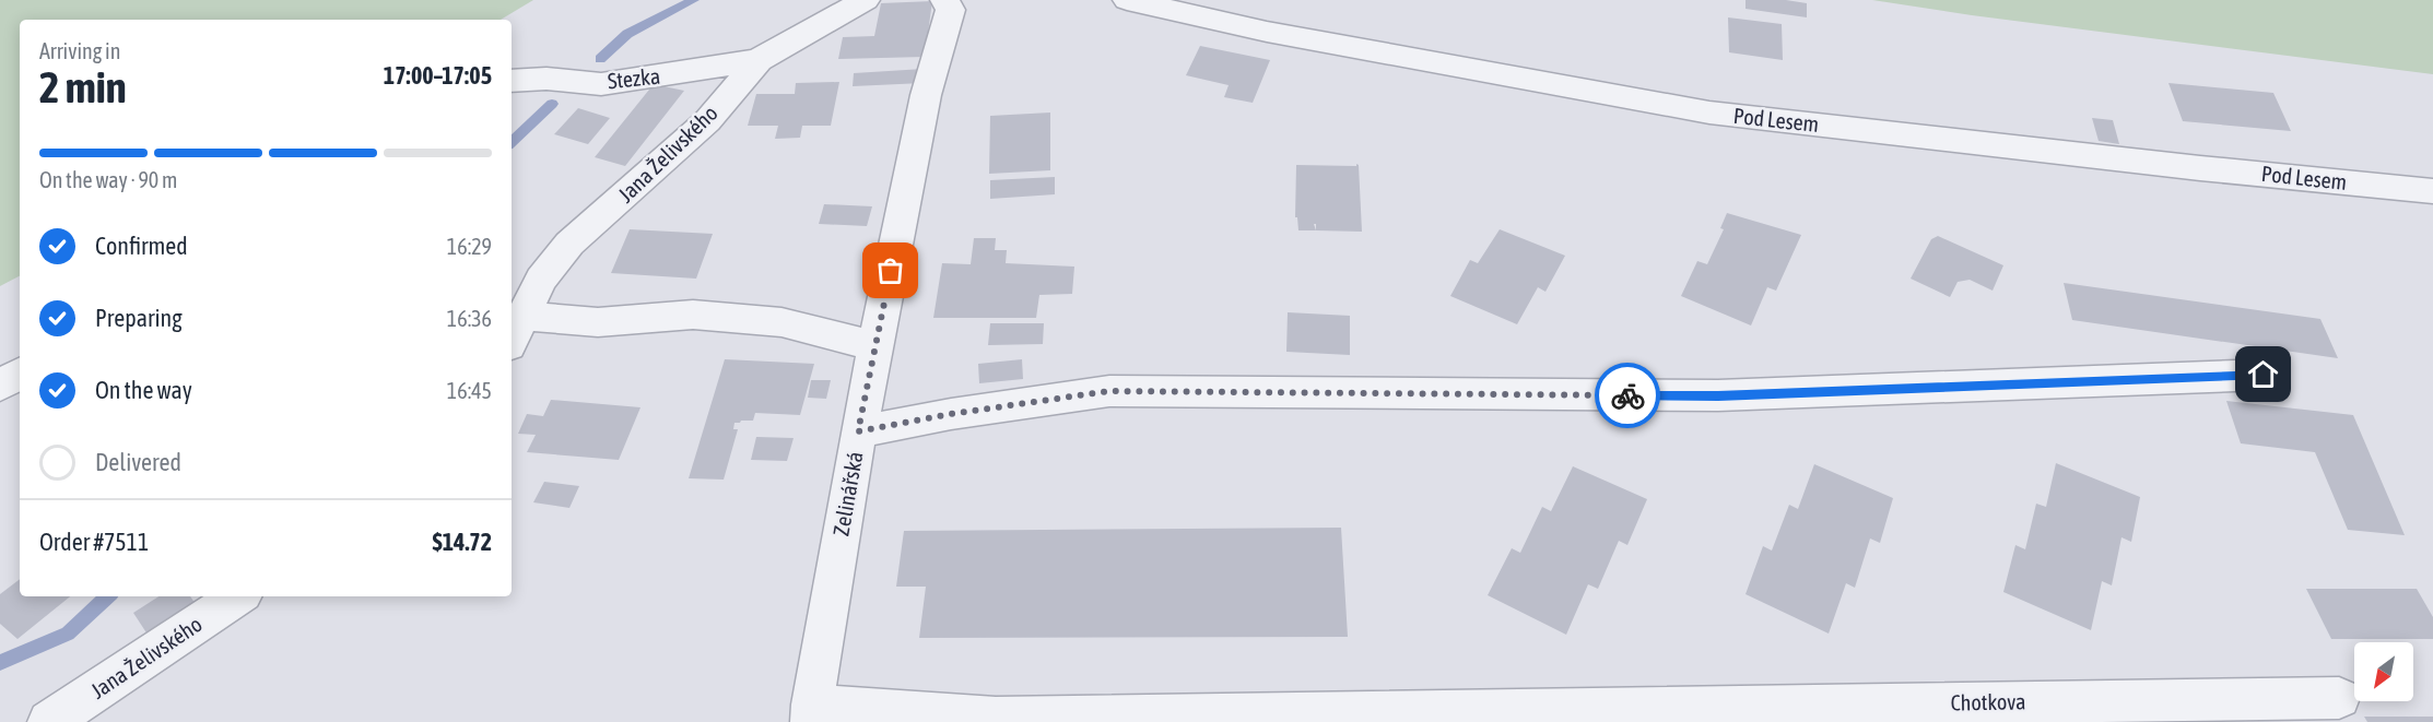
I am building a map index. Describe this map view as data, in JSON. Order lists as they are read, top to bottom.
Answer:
{
  "streets": {
    "street": [
      "Stezka",
      "Pod Lesem",
      "Jana Želivského",
      "Zelinářská",
      "Chotkova"
    ]
  },
  "crossings": [
    ["Stezka", "Jana Želivského"],
    ["Zelinářská", "Chotkova"]
  ],
  "north": "bottom left",
  "page": {
    "heading": ["2 min", "Arriving in", "17:00–17:05"],
    "panel": ["Order #7511", "$14.72"],
    "bar": "On the way · 90 m",
    "list": [
      ["Confirmed", "16:29"],
      ["Preparing", "16:36"],
      ["On the way", "16:45"],
      "Delivered"
    ]
  }
}
